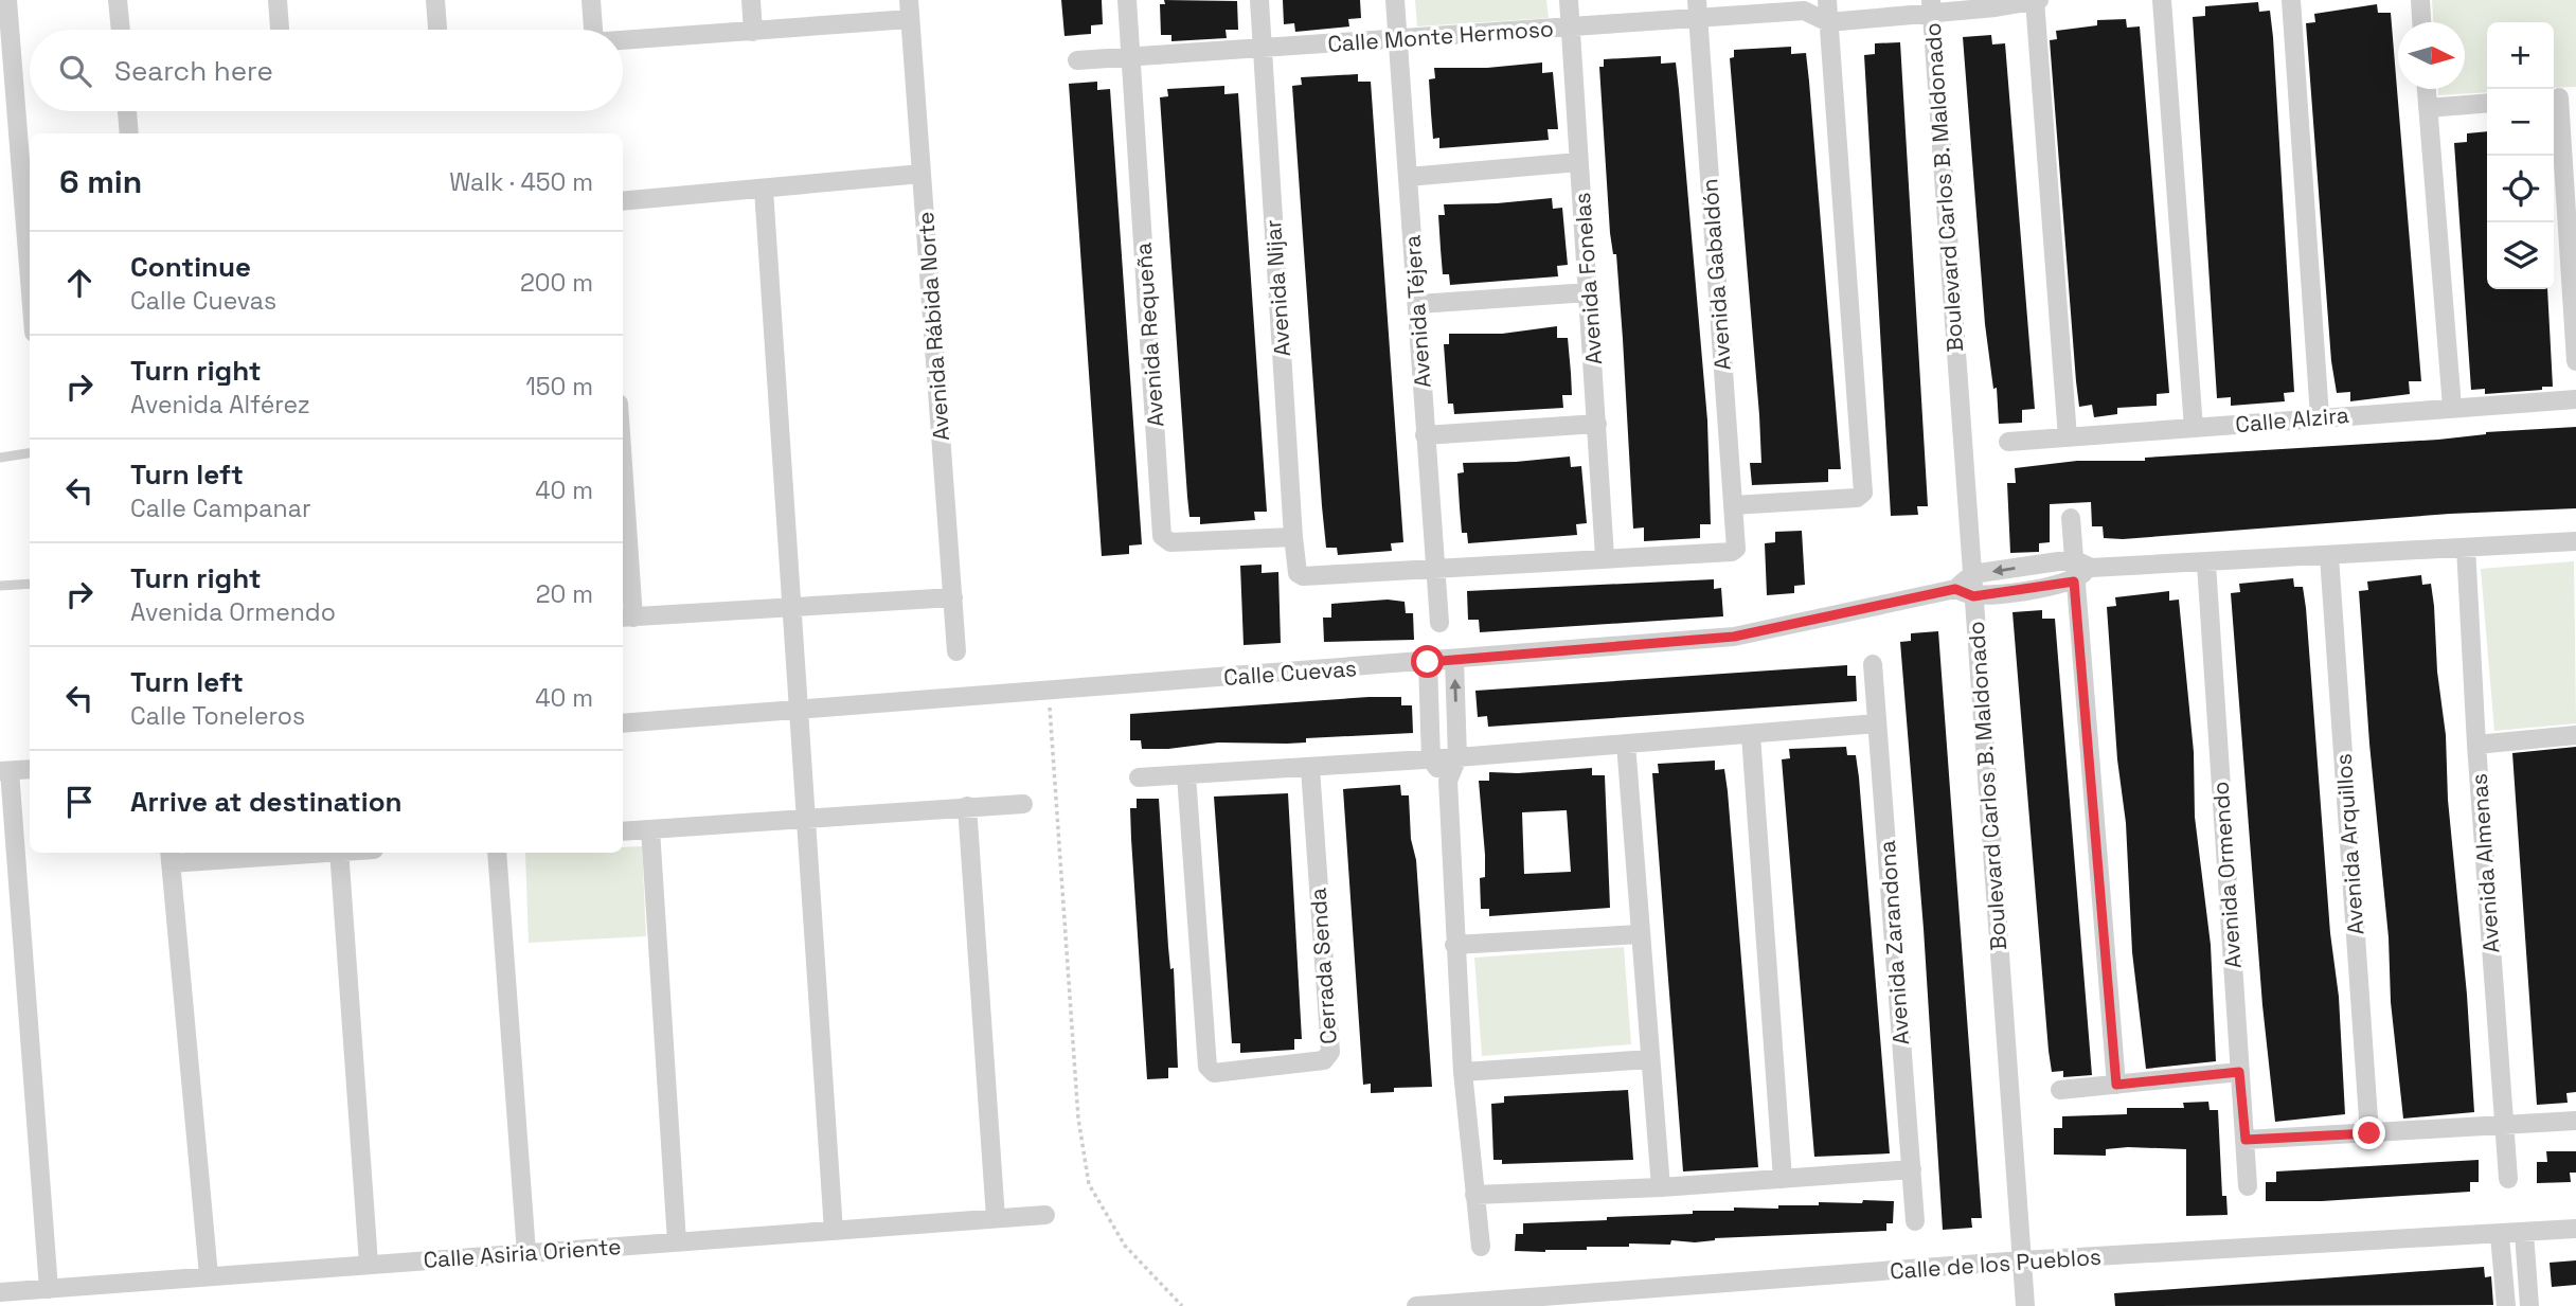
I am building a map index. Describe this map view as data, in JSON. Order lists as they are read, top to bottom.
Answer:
{
  "streets": {
    "street": [
      "Calle Monte Hermoso",
      "Boulevard Carlos B. Maldonado",
      "Avenida Gabaldón",
      "Avenida Fonelas",
      "Avenida Nijar",
      "Avenida Téjera",
      "Avenida Rábida Norte",
      "Avenida Requeña",
      "Calle Alzira",
      "Calle Cuevas",
      "Avenida Arquillos",
      "Avenida Almenas",
      "Avenida Ormendo",
      "Avenida Zarandona",
      "Cerrada Senda",
      "Calle Asiria Oriente",
      "Calle de los Pueblos"
    ]
  },
  "crossings": [
    ["Calle Monte Hermoso", "Boulevard Carlos B. Maldonado"],
    ["Calle Monte Hermoso", "Avenida Gabaldón"],
    ["Calle Monte Hermoso", "Avenida Fonelas"],
    ["Calle Monte Hermoso", "Avenida Nijar"],
    ["Calle Monte Hermoso", "Avenida Téjera"],
    ["Calle Monte Hermoso", "Avenida Requeña"],
    ["Boulevard Carlos B. Maldonado", "Calle Cuevas"],
    ["Boulevard Carlos B. Maldonado", "Calle de los Pueblos"],
    ["Avenida Gabaldón", "Avenida Fonelas"],
    ["Avenida Nijar", "Avenida Téjera"],
    ["Avenida Nijar", "Avenida Requeña"]
  ],
  "north": "right",
  "page": {
    "map_buttons": ["+", "−"],
    "search": "Search here",
    "heading": ["6 min", "Walk · 450 m"],
    "list": [
      ["Continue", "Calle Cuevas", "200 m"],
      ["Turn right", "Avenida Alférez", "150 m"],
      ["Turn left", "Calle Campanar", "40 m"],
      ["Turn right", "Avenida Ormendo", "20 m"],
      ["Turn left", "Calle Toneleros", "40 m"],
      "Arrive at destination"
    ]
  }
}
